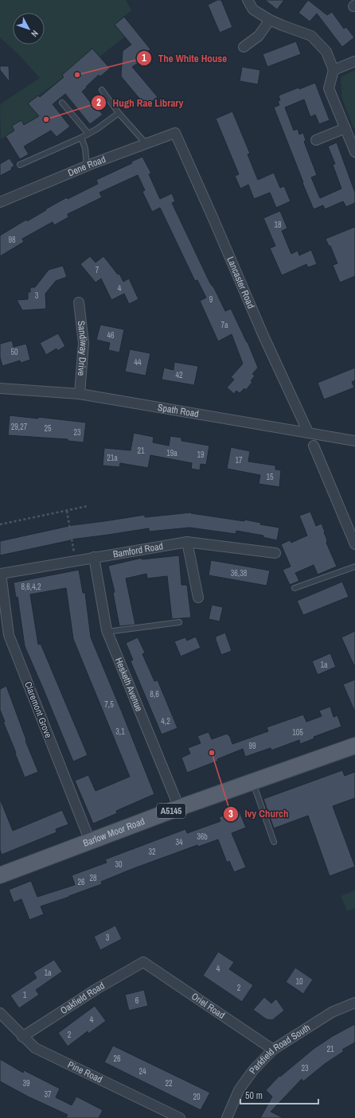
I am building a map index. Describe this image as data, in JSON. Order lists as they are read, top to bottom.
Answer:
{
  "streets": {
    "main road": ["A5145", "Barlow Moor Road"],
    "street": [
      "Dene Road",
      "Lancaster Road",
      "Sandiway Drive",
      "Spath Road",
      "Bamford Road",
      "Hesketh Avenue",
      "Claremont Grove",
      "Oakfield Road",
      "Oriel Road",
      "Parkfield Road South",
      "Pine Road"
    ]
  },
  "crossings": [
    ["Dene Road", "Lancaster Road"],
    ["Lancaster Road", "Spath Road"],
    ["Sandiway Drive", "Spath Road"],
    ["Bamford Road", "Hesketh Avenue"],
    ["Bamford Road", "Claremont Grove"],
    ["Hesketh Avenue", "Barlow Moor Road"],
    ["Claremont Grove", "Barlow Moor Road"],
    ["Oakfield Road", "Oriel Road"],
    ["Oakfield Road", "Pine Road"],
    ["Oriel Road", "Parkfield Road South"]
  ],
  "places": ["The White House", "Hugh Rae Library", "Ivy Church"],
  "house_numbers": [
    "18",
    "98",
    "7",
    "4",
    "3",
    "9",
    "7a",
    "46",
    "50",
    "44",
    "42",
    "29,27",
    "25",
    "23",
    "21",
    "19a",
    "19",
    "21a",
    "17",
    "15",
    "36,38",
    "8,6,4,2",
    "1a",
    "8,6",
    "7,5",
    "4,2",
    "3,1",
    "105",
    "99",
    "36b",
    "34",
    "32",
    "30",
    "28",
    "26",
    "3",
    "4",
    "1a",
    "10",
    "2",
    "1",
    "6",
    "4",
    "2",
    "21",
    "26",
    "23",
    "24",
    "39",
    "22",
    "37",
    "20"
  ],
  "scale_bar": "50 m",
  "north": "bottom right"
}
